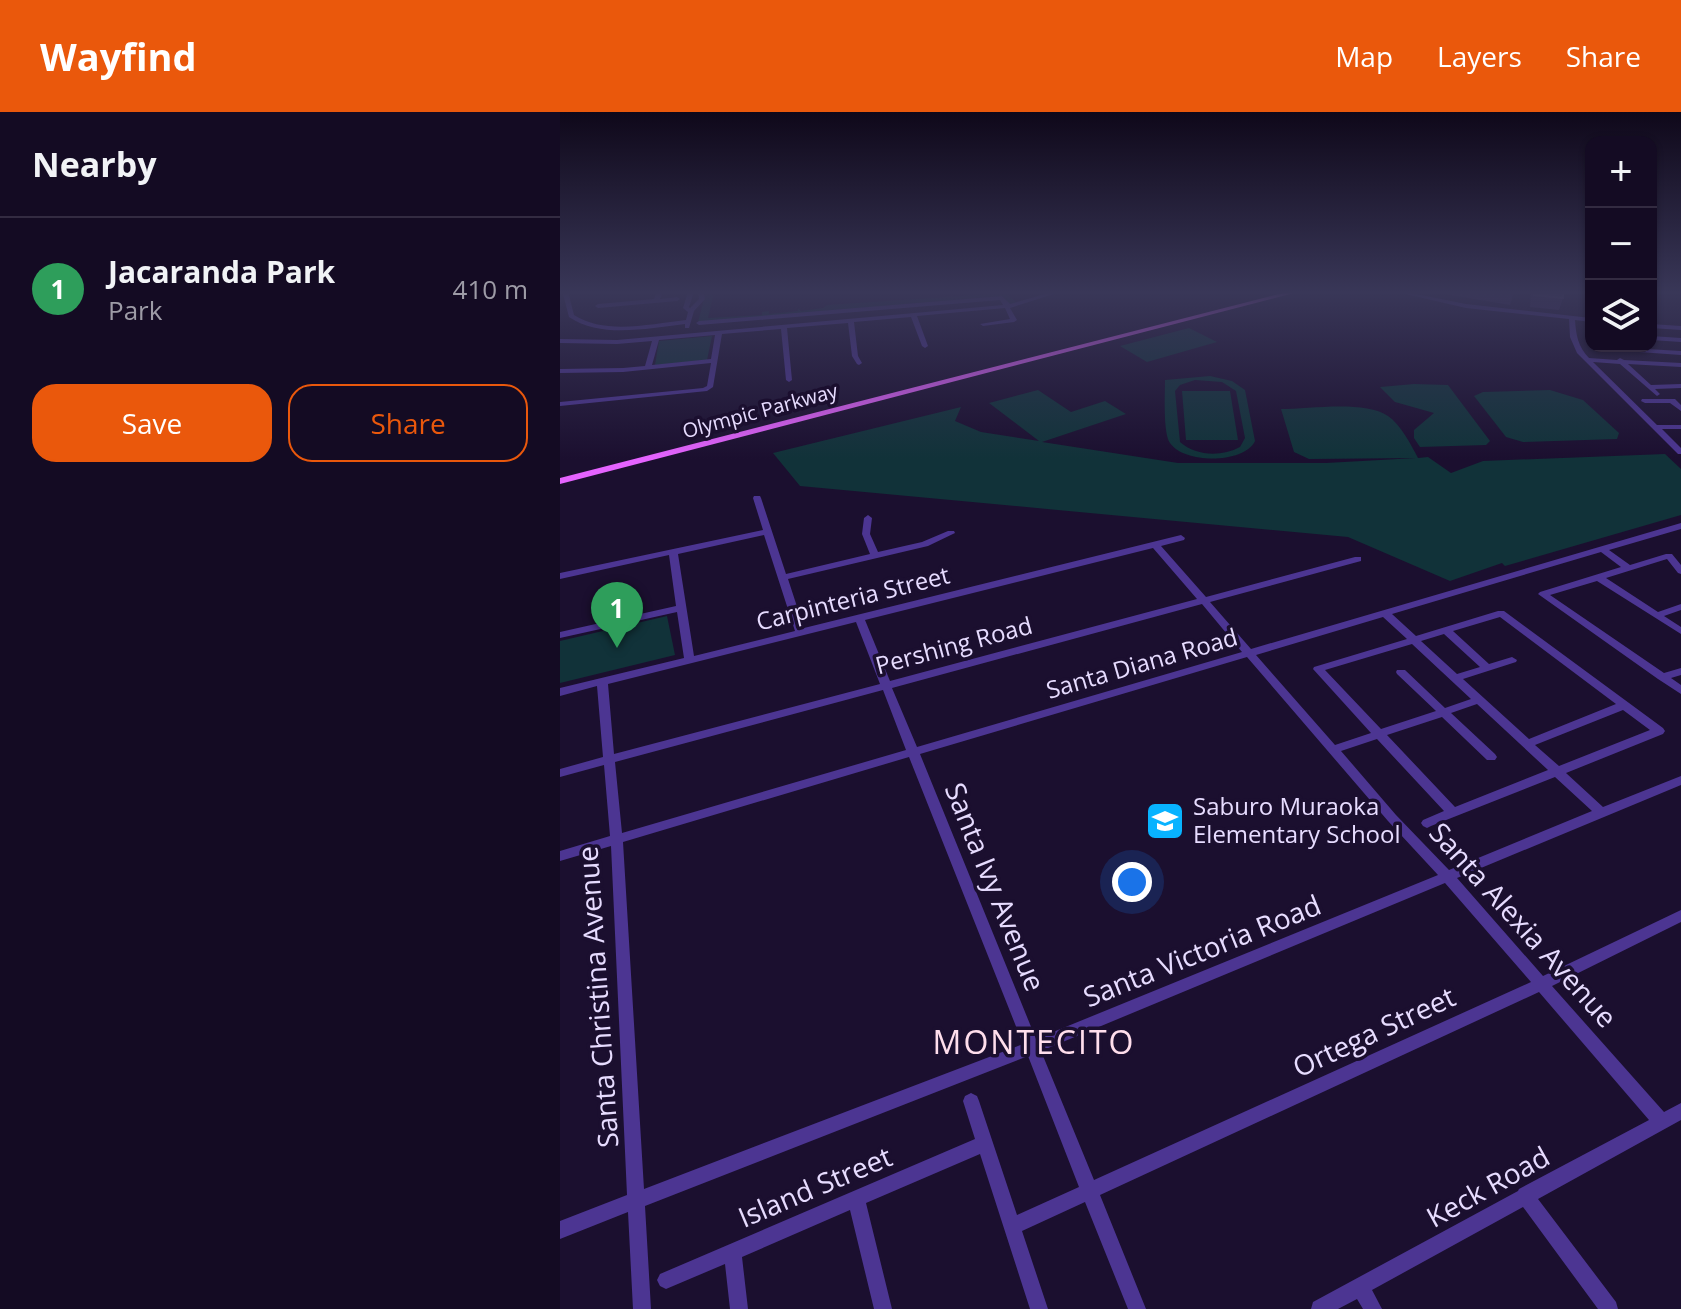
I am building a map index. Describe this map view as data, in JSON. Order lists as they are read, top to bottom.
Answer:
{
  "streets": {
    "main road": ["Olympic Parkway"],
    "street": [
      "Carpinteria Street",
      "Pershing Road",
      "Santa Diana Road",
      "Santa Ivy Avenue",
      "Santa Alexia Avenue",
      "Santa Victoria Road",
      "Santa Christina Avenue",
      "Ortega Street",
      "Island Street",
      "Keck Road"
    ]
  },
  "crossings": [
    ["Carpinteria Street", "Santa Ivy Avenue"],
    ["Carpinteria Street", "Santa Christina Avenue"],
    ["Pershing Road", "Santa Ivy Avenue"],
    ["Pershing Road", "Santa Christina Avenue"],
    ["Santa Diana Road", "Santa Ivy Avenue"],
    ["Santa Diana Road", "Santa Alexia Avenue"],
    ["Santa Diana Road", "Santa Christina Avenue"],
    ["Santa Ivy Avenue", "Santa Victoria Road"],
    ["Santa Ivy Avenue", "Ortega Street"],
    ["Santa Alexia Avenue", "Santa Victoria Road"],
    ["Santa Alexia Avenue", "Ortega Street"],
    ["Santa Alexia Avenue", "Keck Road"],
    ["Santa Victoria Road", "Santa Christina Avenue"]
  ],
  "districts": ["MONTECITO"],
  "places": {
    "school or university": ["Saburo Muraoka Elementary School"]
  },
  "page": {
    "header": "Wayfind",
    "nav": ["Map", "Layers", "Share"],
    "heading": "Nearby",
    "map_buttons": ["+", "−"],
    "list": [
      {
        "mark": "1",
        "name": "Jacaranda Park",
        "note": "Park",
        "value": "410 m"
      }
    ],
    "buttons": ["Save", "Share"],
    "pins": "1"
  }
}
